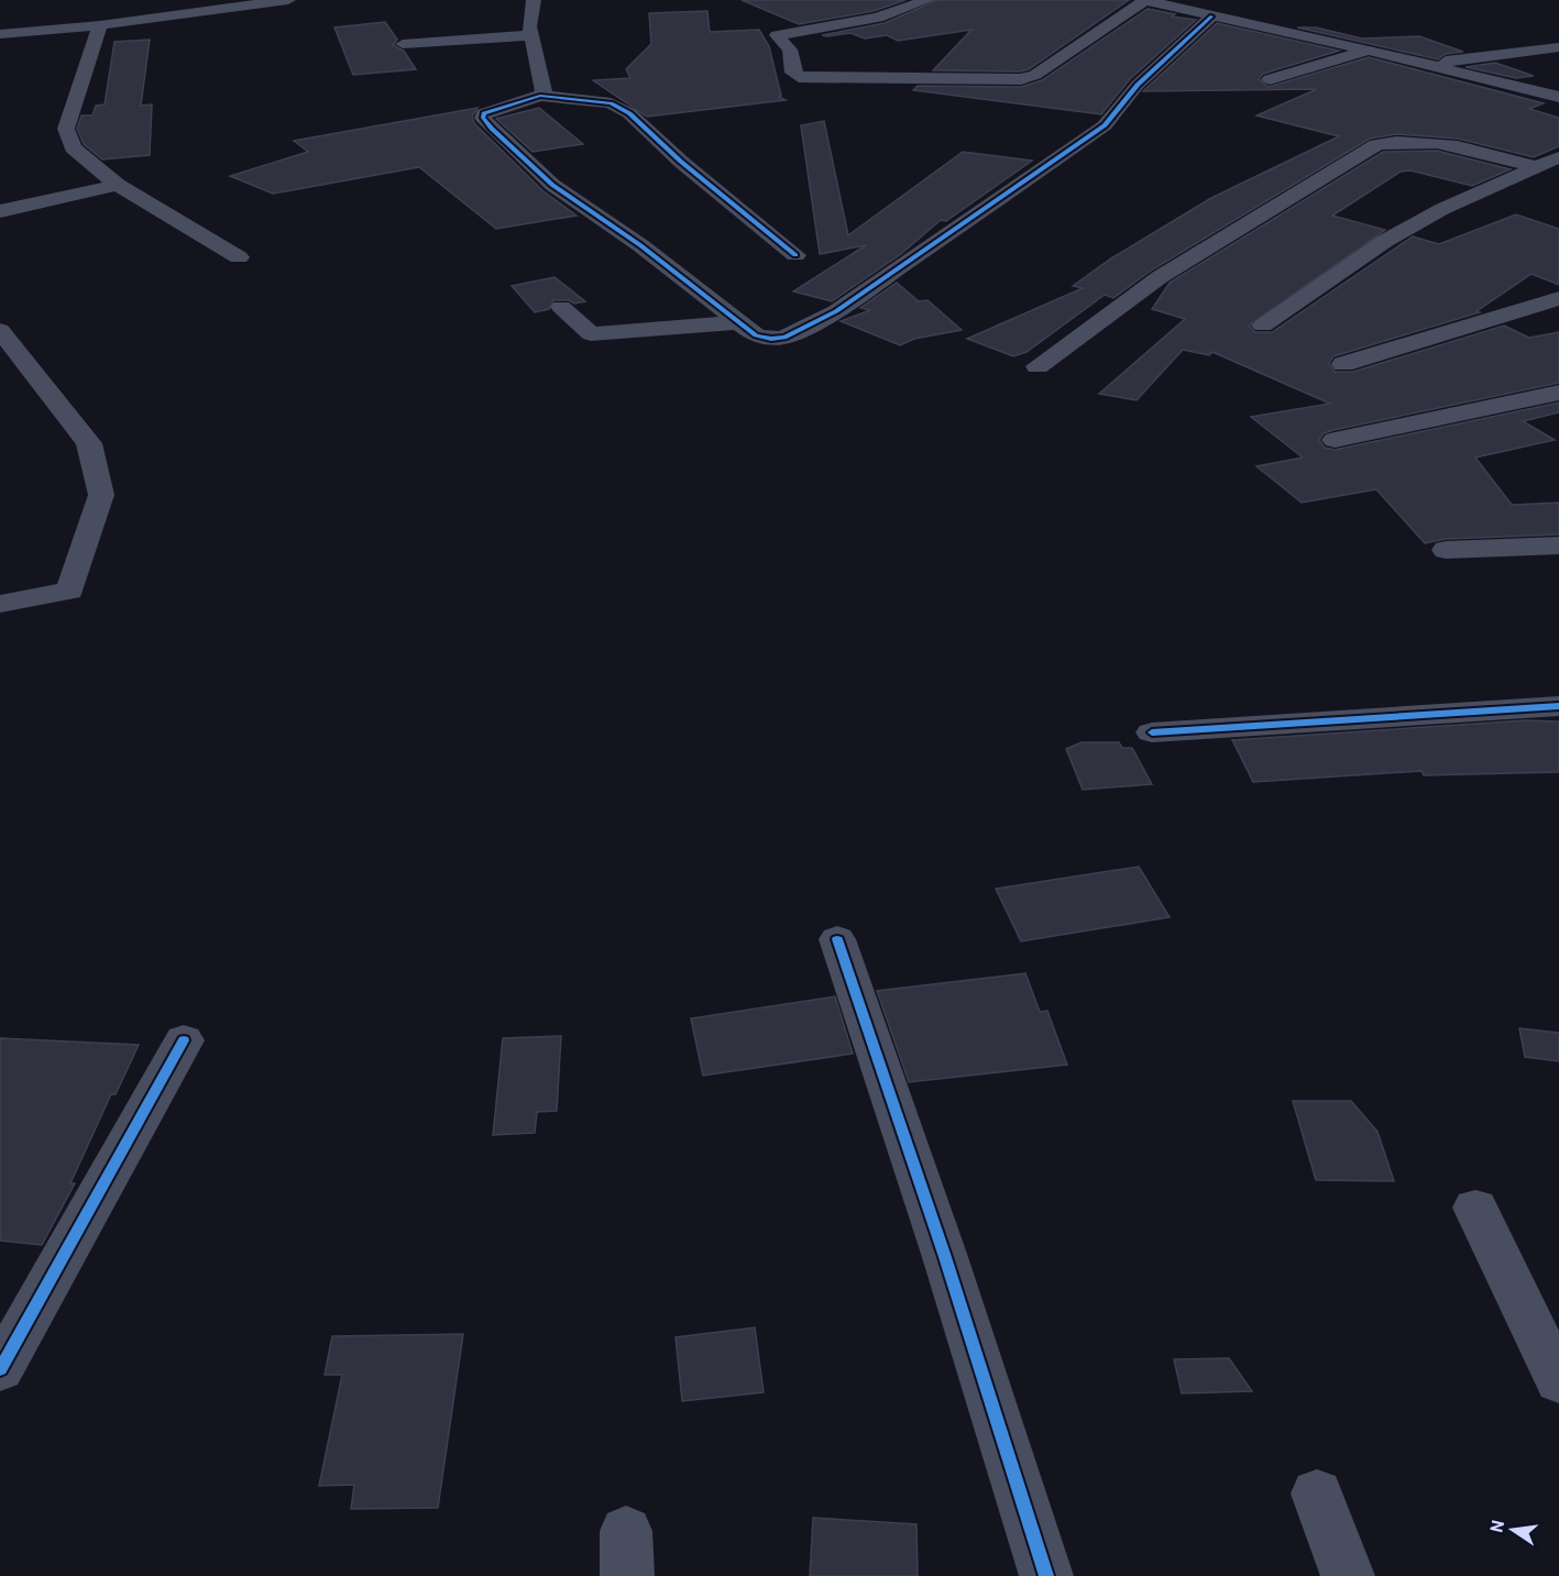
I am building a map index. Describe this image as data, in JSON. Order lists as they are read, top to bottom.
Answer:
{
  "north": "left"
}
